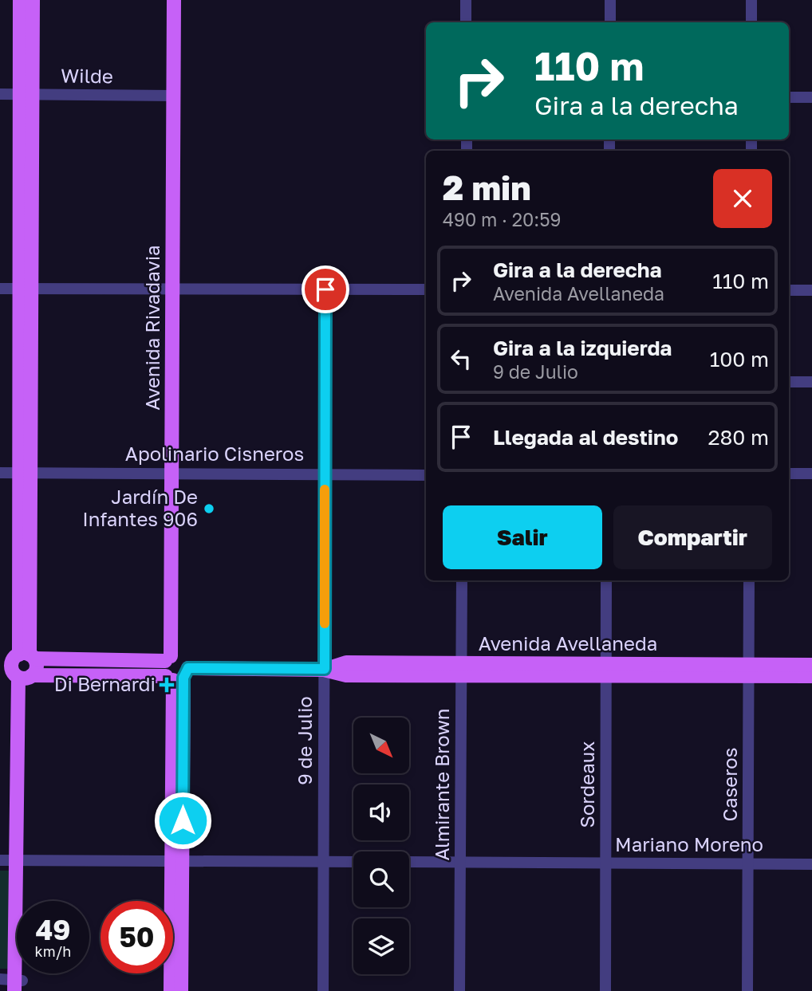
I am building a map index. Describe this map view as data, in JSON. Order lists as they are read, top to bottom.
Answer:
{
  "streets": {
    "main road": ["Avenida Rivadavia", "Avenida Avellaneda"],
    "street": [
      "Wilde",
      "Apolinario Cisneros",
      "9 de Julio",
      "Almirante Brown",
      "Sordeaux",
      "Caseros",
      "Mariano Moreno"
    ]
  },
  "crossings": [
    ["Wilde", "Avenida Rivadavia"],
    ["Avenida Rivadavia", "Apolinario Cisneros"],
    ["Avenida Rivadavia", "Avenida Avellaneda"],
    ["Apolinario Cisneros", "9 de Julio"],
    ["Avenida Avellaneda", "9 de Julio"],
    ["Avenida Avellaneda", "Almirante Brown"],
    ["Avenida Avellaneda", "Sordeaux"],
    ["Avenida Avellaneda", "Caseros"],
    ["Almirante Brown", "Mariano Moreno"],
    ["Sordeaux", "Mariano Moreno"],
    ["Caseros", "Mariano Moreno"]
  ],
  "places": {
    "other": ["Jardín De Infantes 906"],
    "health": ["Di Bernardi"]
  },
  "north": "bottom right",
  "page": {
    "turn": ["110 m", "Gira a la derecha"],
    "heading": ["2 min", "490 m · 20:59"],
    "list": [
      {
        "name": "Gira a la derecha",
        "note": "Avenida Avellaneda",
        "value": "110 m"
      },
      {
        "name": "Gira a la izquierda",
        "note": "9 de Julio",
        "value": "100 m"
      },
      {
        "name": "Llegada al destino",
        "value": "280 m"
      }
    ],
    "buttons": ["Salir", "Compartir"],
    "speed": "49 km/h",
    "limit": "50"
  }
}
